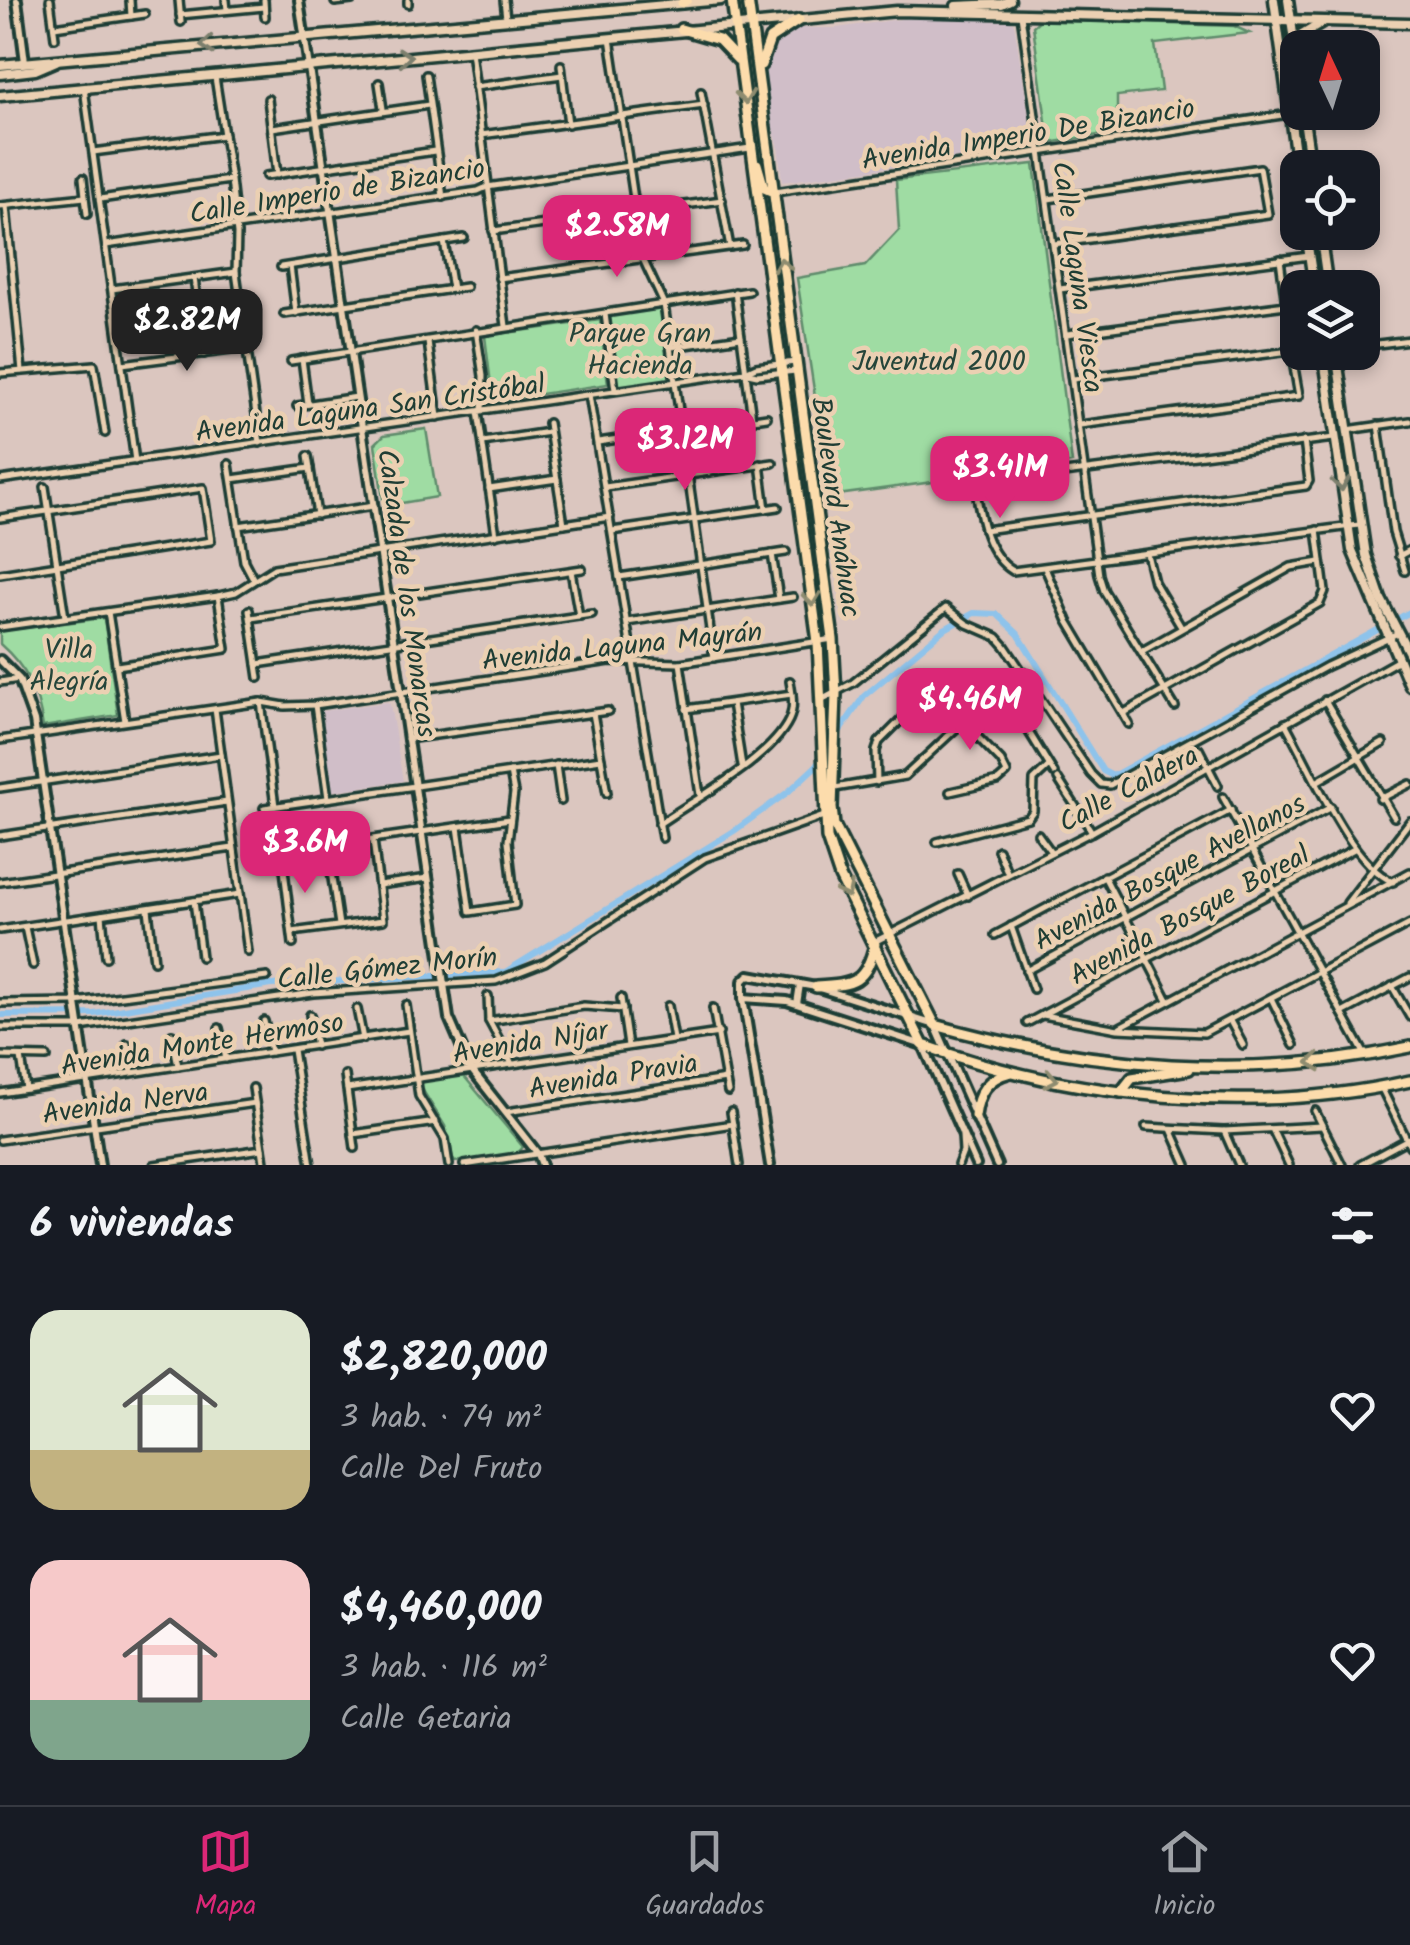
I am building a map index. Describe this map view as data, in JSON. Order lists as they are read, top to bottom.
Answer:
{
  "streets": {
    "main road": ["Boulevard Anáhuac"],
    "street": [
      "Avenida Imperio De Bizancio",
      "Calle Imperio de Bizancio",
      "Calle Laguna Viesca",
      "Avenida Laguna San Cristóbal",
      "Calzada de los Monarcas",
      "Avenida Laguna Mayrán",
      "Calle Caldera",
      "Avenida Bosque Avellanos",
      "Avenida Bosque Boreal",
      "Calle Gómez Morín",
      "Avenida Níjar",
      "Avenida Monte Hermoso",
      "Avenida Pravia",
      "Avenida Nerva"
    ]
  },
  "crossings": [
    ["Avenida Imperio De Bizancio", "Calle Laguna Viesca"],
    ["Avenida Imperio De Bizancio", "Boulevard Anáhuac"],
    ["Calle Imperio de Bizancio", "Boulevard Anáhuac"],
    ["Calle Imperio de Bizancio", "Calzada de los Monarcas"],
    ["Avenida Laguna San Cristóbal", "Boulevard Anáhuac"],
    ["Avenida Laguna San Cristóbal", "Calzada de los Monarcas"],
    ["Boulevard Anáhuac", "Avenida Laguna Mayrán"],
    ["Boulevard Anáhuac", "Calle Caldera"],
    ["Boulevard Anáhuac", "Calle Gómez Morín"],
    ["Calzada de los Monarcas", "Avenida Laguna Mayrán"],
    ["Calzada de los Monarcas", "Calle Gómez Morín"],
    ["Calzada de los Monarcas", "Avenida Níjar"],
    ["Calzada de los Monarcas", "Avenida Pravia"]
  ],
  "parks": ["Parque Gran Hacienda", "Juventud 2000", "Villa Alegría"],
  "north": "top",
  "page": {
    "price": [
      "$2.58M",
      "$2.82M",
      "$3.12M",
      "$3.41M",
      "$4.46M",
      "$3.6M"
    ],
    "heading": "6 viviendas",
    "list": [
      {
        "name": "$2,820,000",
        "note": "3 hab. · 74 m² · Calle Del Fruto"
      },
      {
        "name": "$4,460,000",
        "note": "3 hab. · 116 m² · Calle Getaria"
      }
    ],
    "tabs": ["Mapa", "Guardados", "Inicio"]
  }
}
